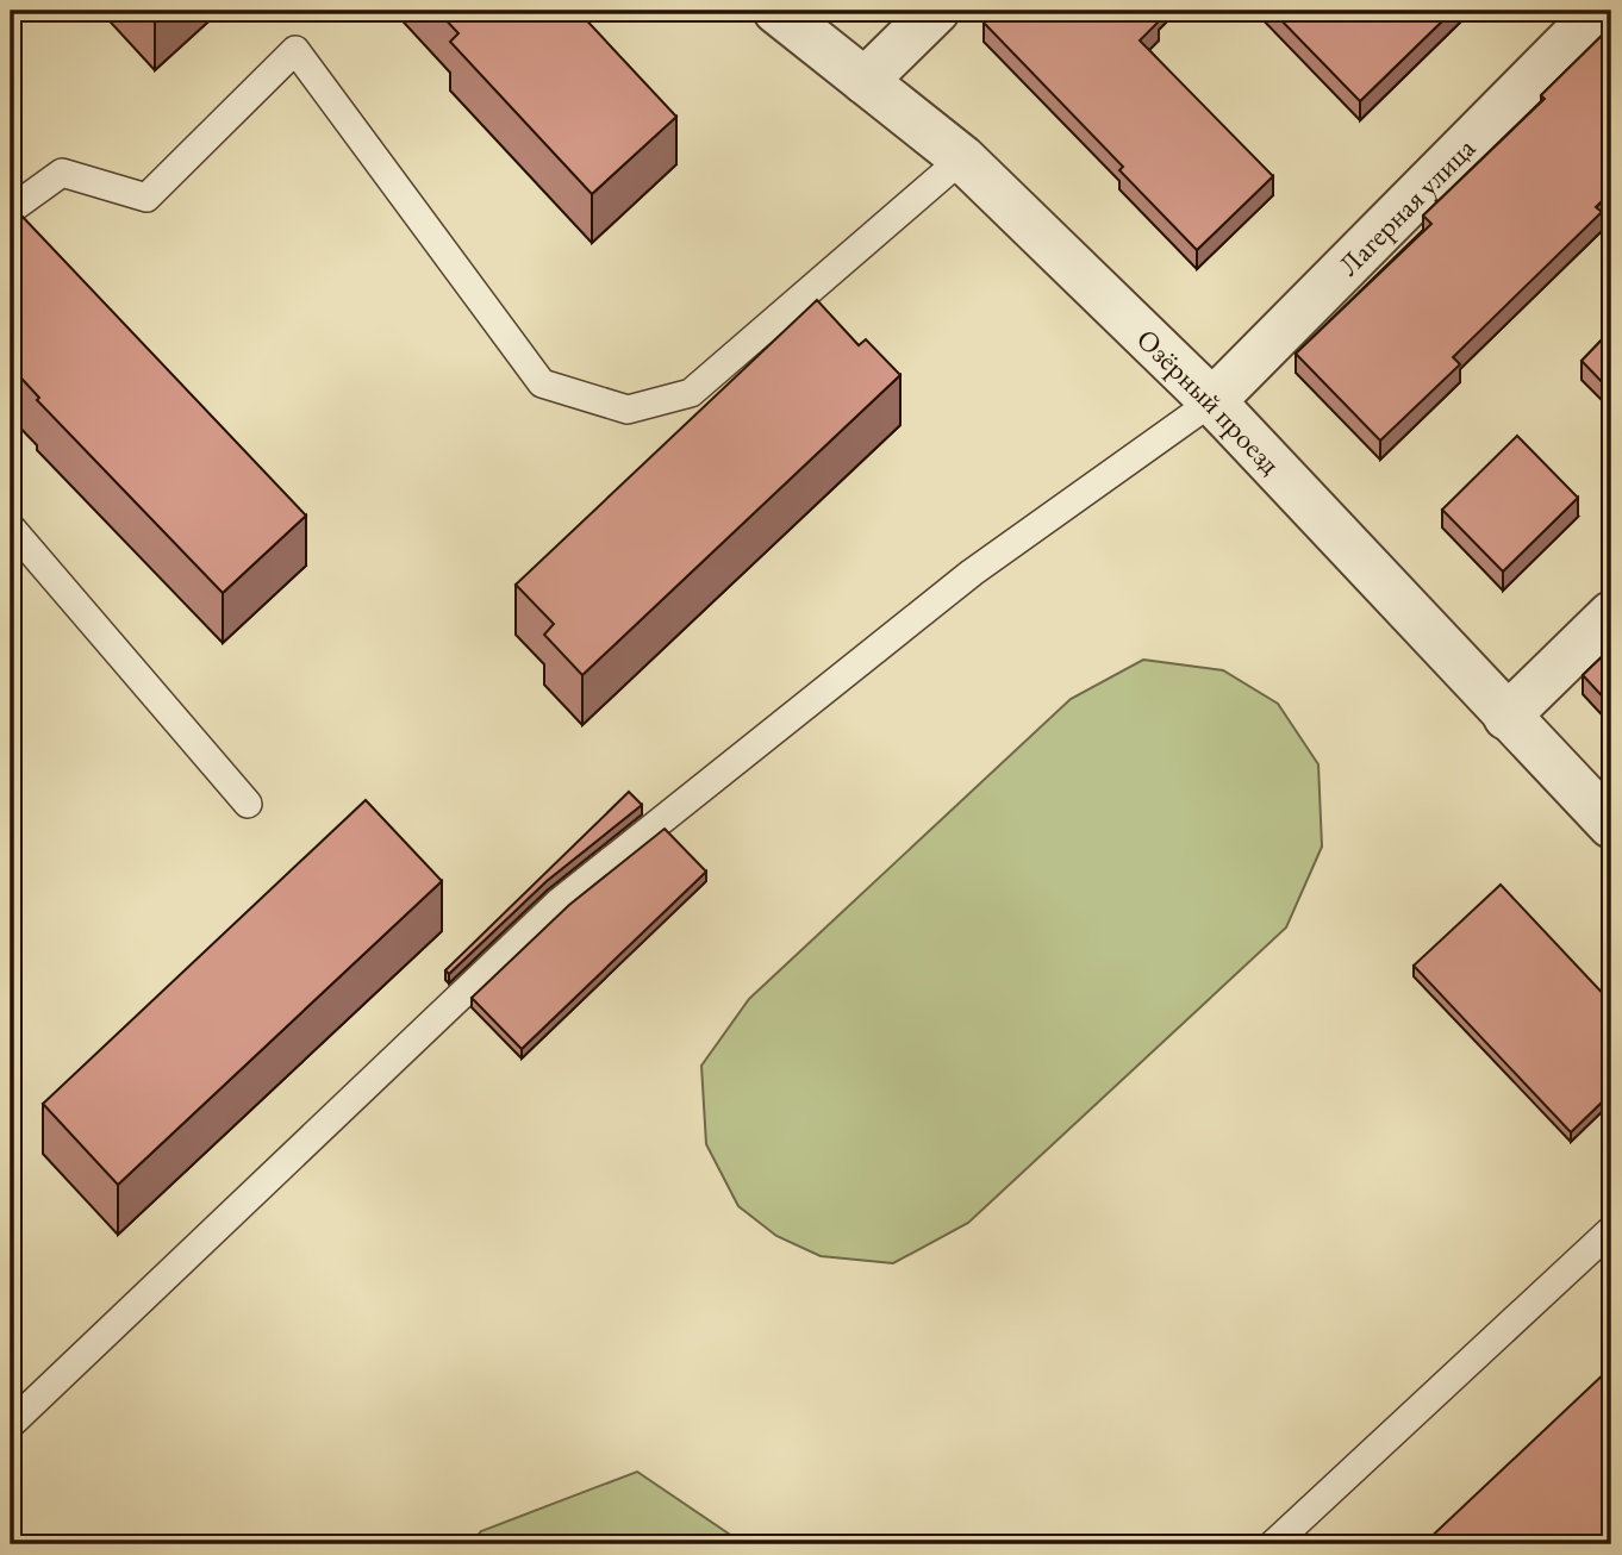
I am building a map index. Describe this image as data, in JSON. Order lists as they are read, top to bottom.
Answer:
{
  "streets": {
    "street": ["Лагерная улица", "Озёрный проезд"]
  },
  "crossings": [
    ["Лагерная улица", "Озёрный проезд"]
  ]
}
